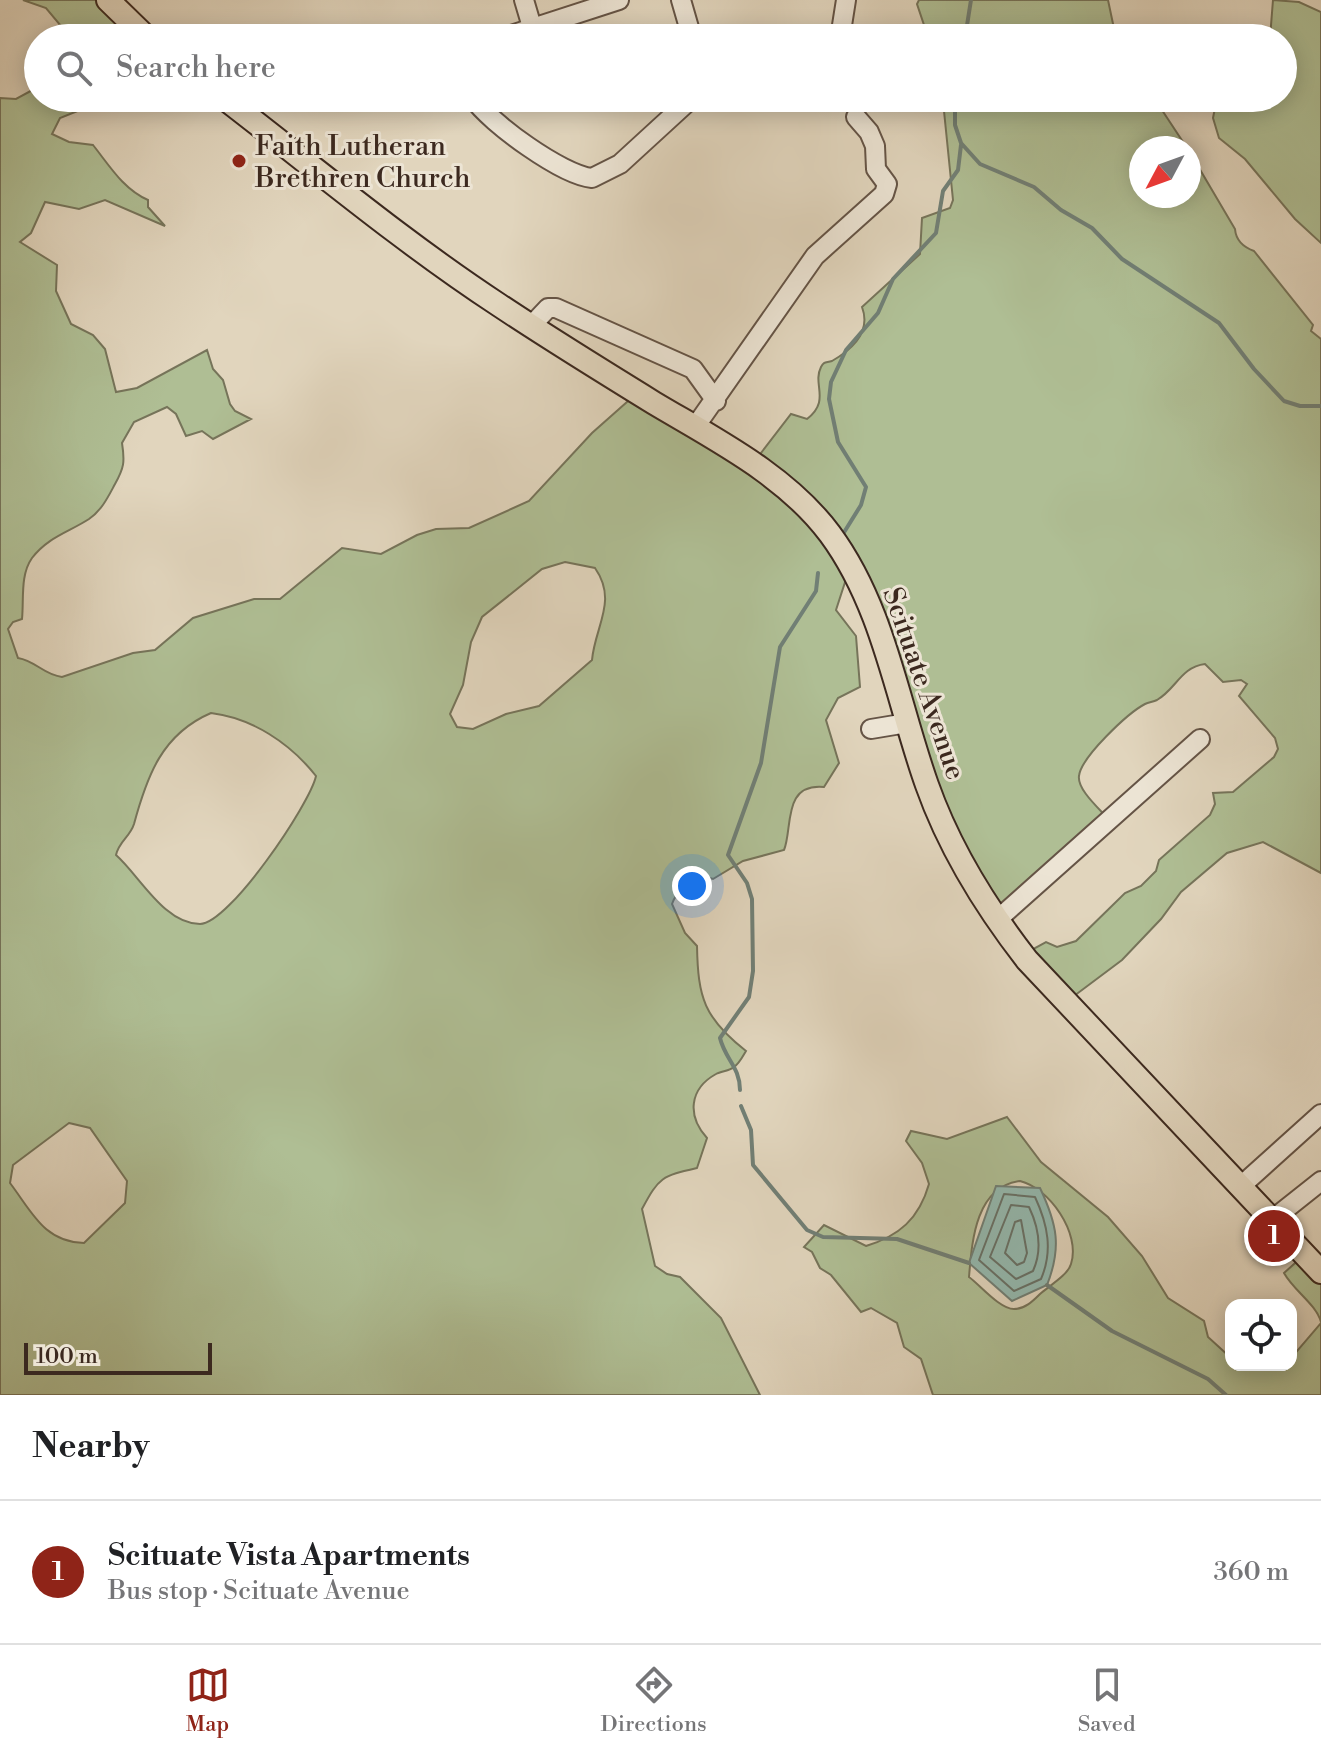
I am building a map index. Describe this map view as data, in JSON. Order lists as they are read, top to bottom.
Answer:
{
  "streets": {
    "main road": ["Scituate Avenue"]
  },
  "places": ["Faith Lutheran Brethren Church"],
  "scale_bar": "100 m",
  "north": "bottom left",
  "page": {
    "search": "Search here",
    "pins": "1",
    "scale": "100 m",
    "heading": "Nearby",
    "list": [
      {
        "mark": "1",
        "name": "Scituate Vista Apartments",
        "note": "Bus stop · Scituate Avenue",
        "value": "360 m"
      }
    ],
    "nav": ["Map", "Directions", "Saved"]
  }
}
